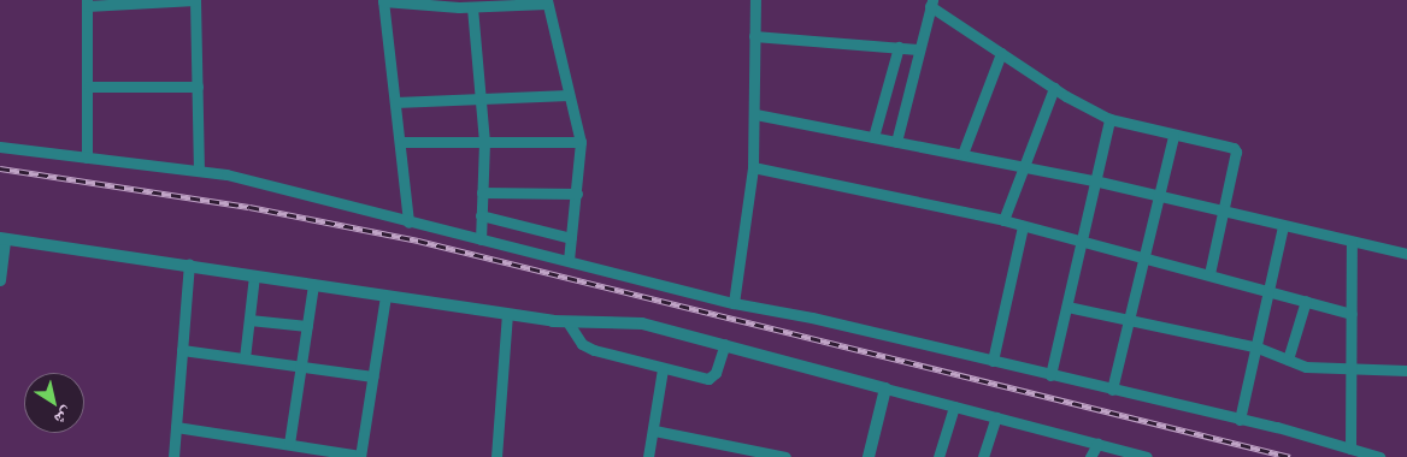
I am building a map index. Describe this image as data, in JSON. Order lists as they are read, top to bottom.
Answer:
{
  "north": "bottom right"
}
